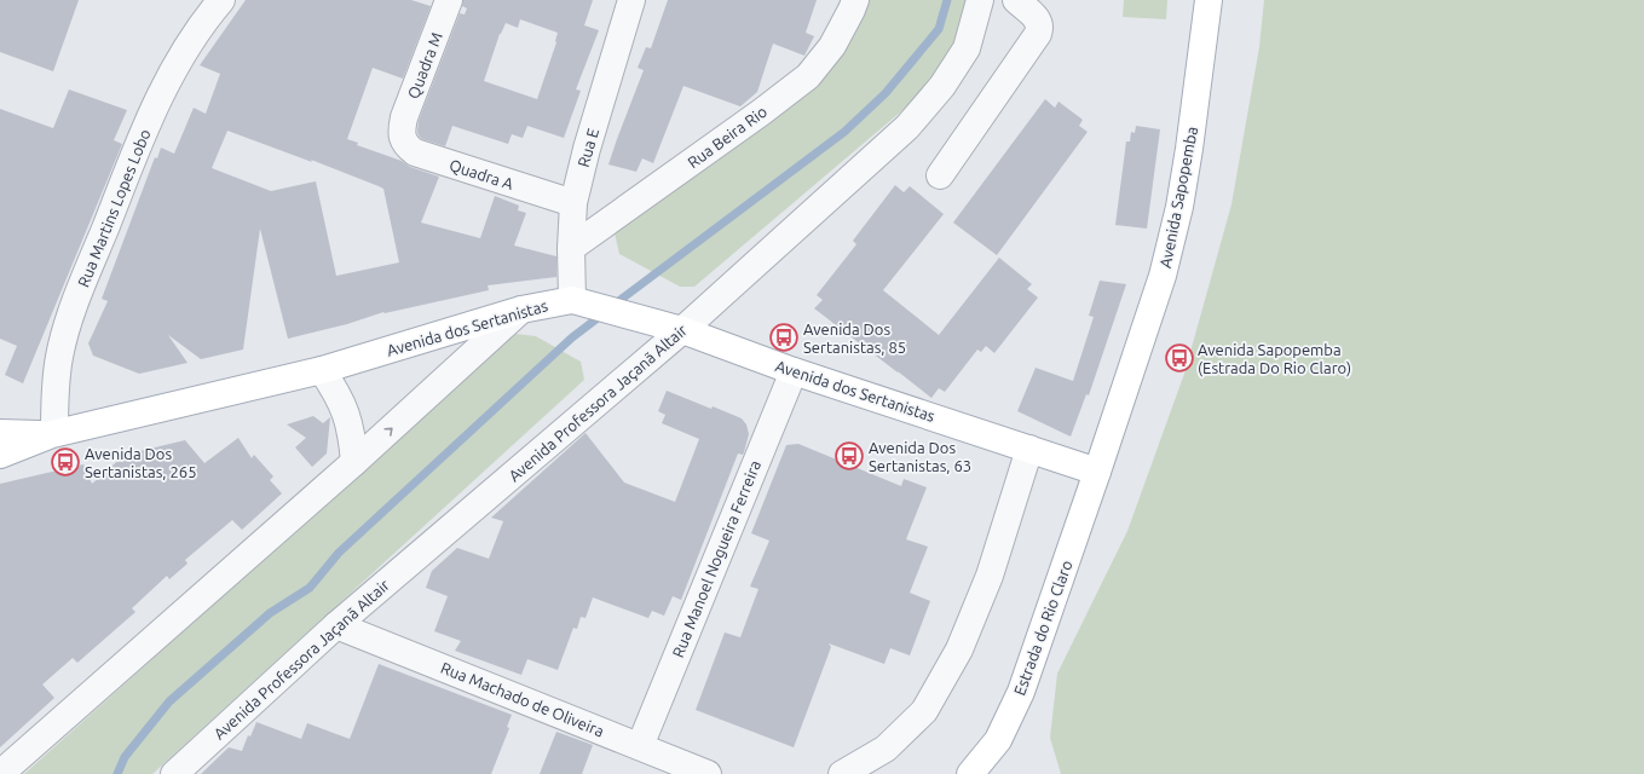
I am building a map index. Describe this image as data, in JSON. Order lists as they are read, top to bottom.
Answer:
{
  "streets": {
    "main road": ["Avenida Sapopemba", "Avenida dos Sertanistas", "Estrada do Rio Claro"],
    "street": [
      "Quadra M",
      "Rua Beira Rio",
      "Rua E",
      "Quadra A",
      "Rua Martins Lopes Lobo",
      "Avenida Professora Jaçanã Altair",
      "Rua Manoel Nogueira Ferreira",
      "Rua Machado de Oliveira"
    ]
  },
  "crossings": [
    ["Quadra M", "Quadra A"],
    ["Rua Beira Rio", "Rua E"],
    ["Rua E", "Quadra A"],
    ["Rua E", "Avenida dos Sertanistas"],
    ["Avenida Sapopemba", "Avenida dos Sertanistas"],
    ["Avenida Sapopemba", "Estrada do Rio Claro"],
    ["Rua Martins Lopes Lobo", "Avenida dos Sertanistas"],
    ["Avenida dos Sertanistas", "Avenida Professora Jaçanã Altair"],
    ["Avenida dos Sertanistas", "Rua Manoel Nogueira Ferreira"],
    ["Avenida dos Sertanistas", "Estrada do Rio Claro"],
    ["Avenida Professora Jaçanã Altair", "Rua Machado de Oliveira"],
    ["Rua Manoel Nogueira Ferreira", "Rua Machado de Oliveira"]
  ],
  "places": {
    "bus stop": [
      "Avenida Dos Sertanistas, 85",
      "Avenida Sapopemba (Estrada Do Rio Claro)",
      "Avenida Dos Sertanistas, 63",
      "Avenida Dos Sertanistas, 265"
    ]
  }
}
